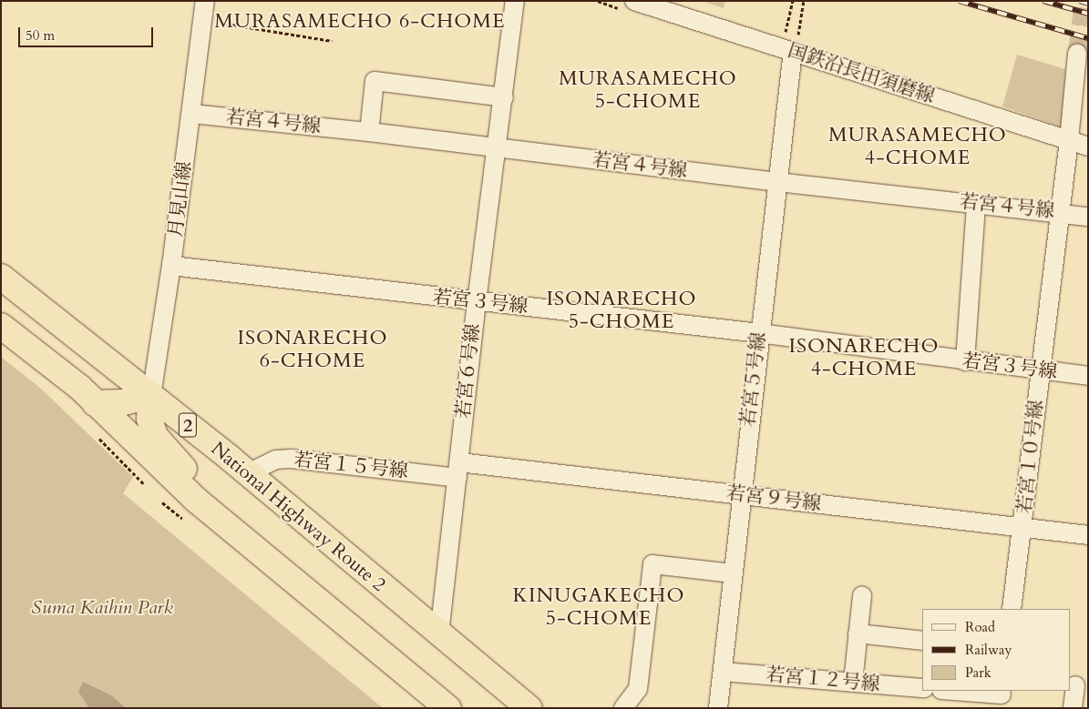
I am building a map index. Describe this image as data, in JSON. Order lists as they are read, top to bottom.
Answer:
{
  "streets": {
    "highway": ["2", "National Highway Route 2"],
    "street": [
      "国鉄沿長田須磨線",
      "若宮４号線",
      "月見山線",
      "若宮３号線",
      "若宮６号線",
      "若宮５号線",
      "若宮１０号線",
      "若宮１５号線",
      "若宮９号線",
      "若宮１２号線"
    ]
  },
  "crossings": [
    ["国鉄沿長田須磨線", "若宮５号線"],
    ["国鉄沿長田須磨線", "若宮１０号線"],
    ["若宮４号線", "月見山線"],
    ["若宮４号線", "若宮６号線"],
    ["若宮４号線", "若宮５号線"],
    ["若宮４号線", "若宮１０号線"],
    ["月見山線", "若宮３号線"],
    ["月見山線", "2"],
    ["月見山線", "National Highway Route 2"],
    ["若宮３号線", "若宮６号線"],
    ["若宮３号線", "若宮５号線"],
    ["若宮３号線", "若宮１０号線"],
    ["若宮６号線", "若宮１５号線"],
    ["若宮６号線", "若宮９号線"],
    ["若宮６号線", "National Highway Route 2"],
    ["若宮５号線", "若宮９号線"],
    ["若宮５号線", "若宮１２号線"],
    ["2", "National Highway Route 2"],
    ["若宮１０号線", "若宮９号線"],
    ["若宮１５号線", "若宮９号線"],
    ["若宮１５号線", "National Highway Route 2"]
  ],
  "districts": [
    "MURASAMECHO 6-CHOME",
    "MURASAMECHO 5-CHOME",
    "MURASAMECHO 4-CHOME",
    "ISONARECHO 5-CHOME",
    "ISONARECHO 6-CHOME",
    "ISONARECHO 4-CHOME",
    "KINUGAKECHO 5-CHOME"
  ],
  "parks": ["Suma Kaihin Park"],
  "legend": ["Road", "Railway", "Park"],
  "scale_bar": "50 m"
}
